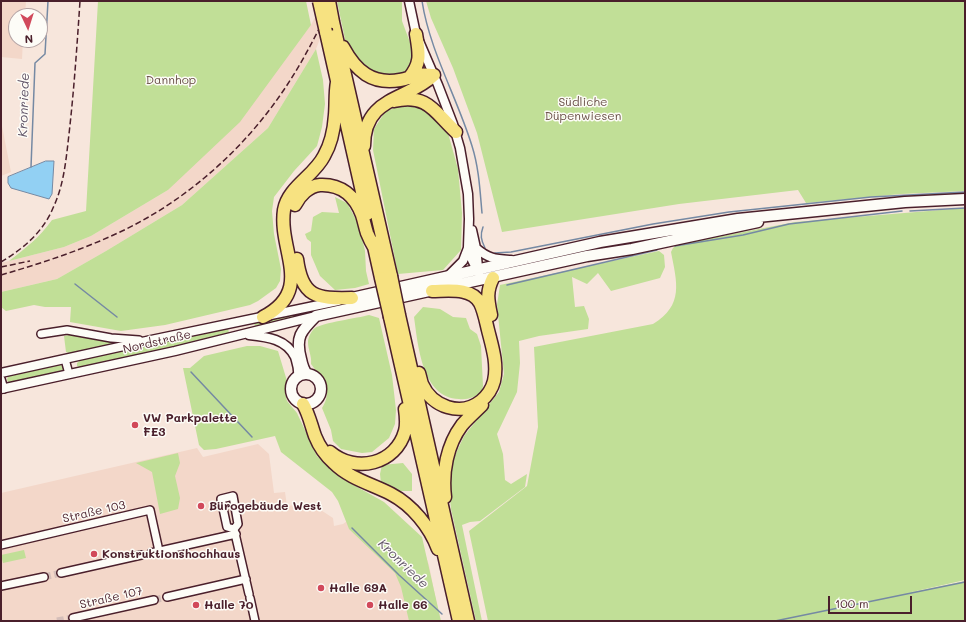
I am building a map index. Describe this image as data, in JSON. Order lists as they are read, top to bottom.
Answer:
{
  "streets": {
    "street": ["Nordstraße", "Straße 103", "Straße 107"]
  },
  "water": ["Kronriede"],
  "parks": ["Dannhop", "Südliche Düpenwiesen"],
  "places": [
    "VW Parkpalette FE3",
    "Bürogebäude West",
    "Konstruktionshochhaus",
    "Halle 69A",
    "Halle 70",
    "Halle 66"
  ],
  "scale_bar": "100 m",
  "north": "bottom"
}
